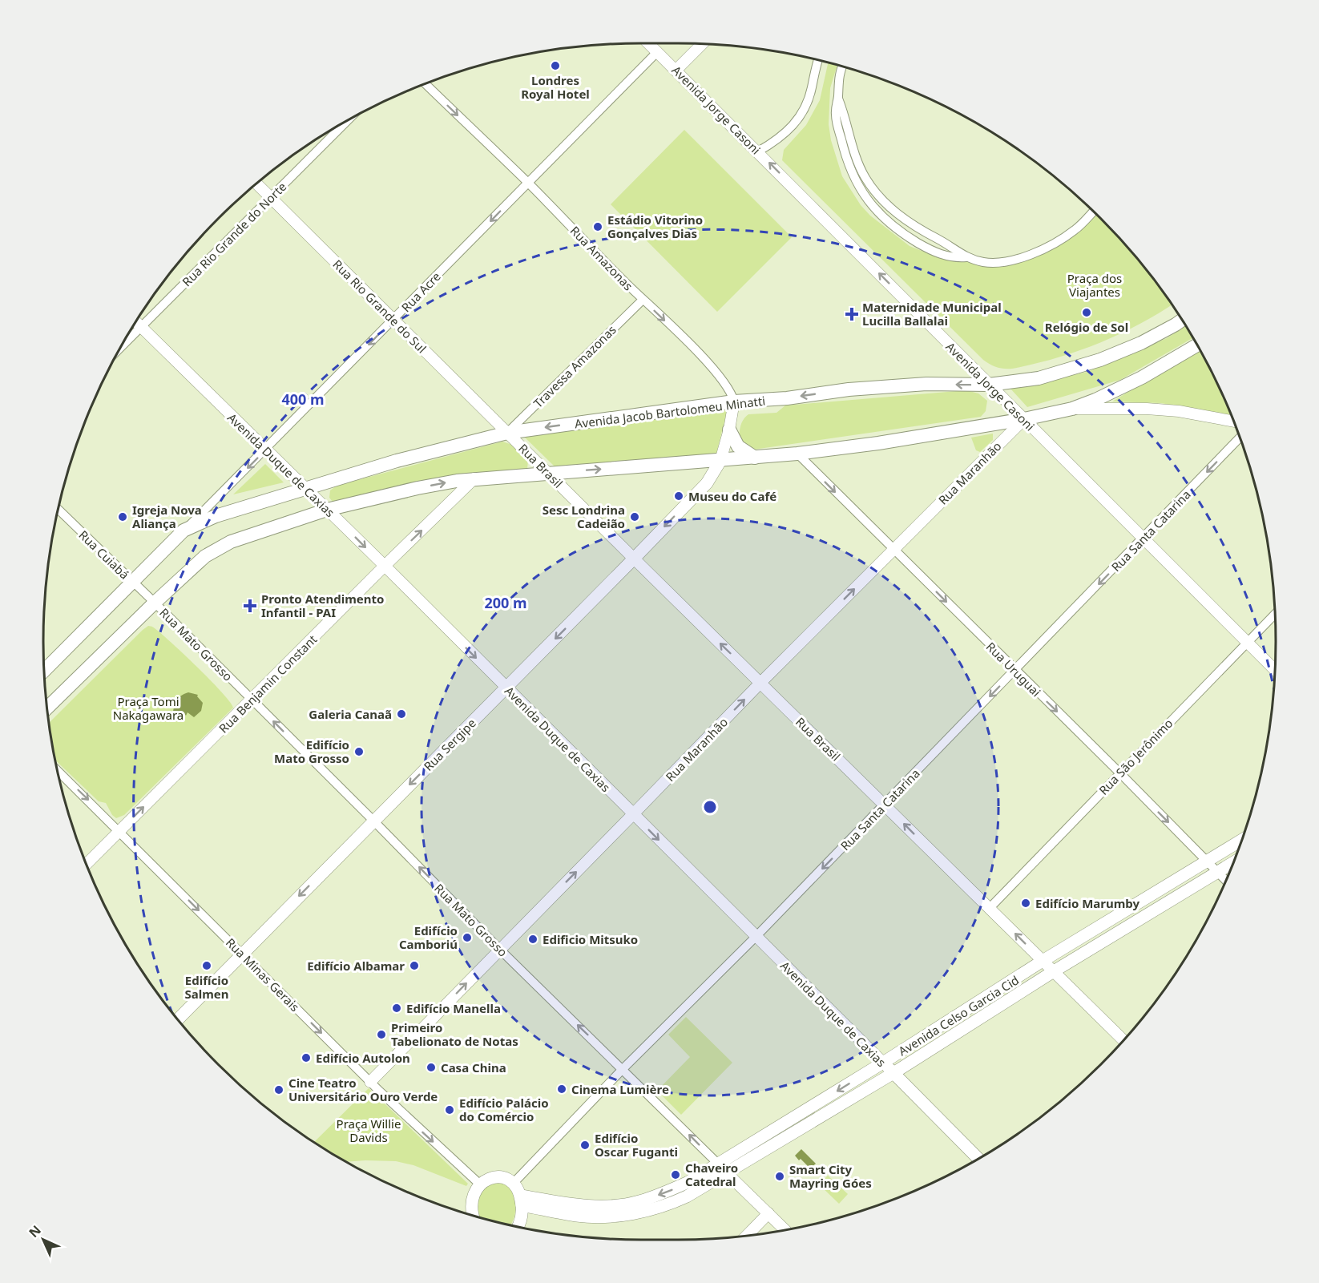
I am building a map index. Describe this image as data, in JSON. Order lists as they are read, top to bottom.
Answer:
{
  "streets": {
    "main road": [
      "Avenida Jacob Bartolomeu Minatti",
      "Avenida Duque de Caxias",
      "Rua Sergipe",
      "Avenida Celso Garcia Cid"
    ],
    "street": [
      "Avenida Jorge Casoni",
      "Rua Rio Grande do Norte",
      "Rua Amazonas",
      "Rua Acre",
      "Rua Rio Grande do Sul",
      "Travessa Amazonas",
      "Rua Brasil",
      "Rua Maranhão",
      "Rua Santa Catarina",
      "Rua Cuiabá",
      "Rua Mato Grosso",
      "Rua Uruguai",
      "Rua Benjamin Constant",
      "Rua São Jerônimo",
      "Rua Minas Gerais"
    ]
  },
  "crossings": [
    ["Avenida Jorge Casoni", "Rua Acre"],
    ["Avenida Jorge Casoni", "Avenida Jacob Bartolomeu Minatti"],
    ["Avenida Jorge Casoni", "Rua Maranhão"],
    ["Avenida Jorge Casoni", "Rua Santa Catarina"],
    ["Avenida Jorge Casoni", "Rua São Jerônimo"],
    ["Rua Rio Grande do Norte", "Rua Rio Grande do Sul"],
    ["Rua Rio Grande do Norte", "Avenida Duque de Caxias"],
    ["Rua Amazonas", "Rua Acre"],
    ["Rua Amazonas", "Travessa Amazonas"],
    ["Rua Amazonas", "Avenida Jacob Bartolomeu Minatti"],
    ["Rua Acre", "Rua Rio Grande do Sul"],
    ["Rua Acre", "Avenida Jacob Bartolomeu Minatti"],
    ["Rua Acre", "Avenida Duque de Caxias"],
    ["Rua Rio Grande do Sul", "Travessa Amazonas"],
    ["Rua Rio Grande do Sul", "Avenida Jacob Bartolomeu Minatti"],
    ["Rua Rio Grande do Sul", "Rua Brasil"],
    ["Travessa Amazonas", "Avenida Jacob Bartolomeu Minatti"],
    ["Travessa Amazonas", "Rua Brasil"],
    ["Avenida Jacob Bartolomeu Minatti", "Avenida Duque de Caxias"],
    ["Avenida Jacob Bartolomeu Minatti", "Rua Brasil"],
    ["Avenida Jacob Bartolomeu Minatti", "Rua Cuiabá"],
    ["Avenida Duque de Caxias", "Rua Maranhão"],
    ["Avenida Duque de Caxias", "Rua Santa Catarina"],
    ["Avenida Duque de Caxias", "Rua Benjamin Constant"],
    ["Avenida Duque de Caxias", "Rua Sergipe"],
    ["Avenida Duque de Caxias", "Avenida Celso Garcia Cid"],
    ["Rua Brasil", "Rua Maranhão"],
    ["Rua Brasil", "Rua Santa Catarina"],
    ["Rua Brasil", "Rua Sergipe"],
    ["Rua Brasil", "Rua São Jerônimo"],
    ["Rua Brasil", "Avenida Celso Garcia Cid"],
    ["Rua Maranhão", "Rua Mato Grosso"],
    ["Rua Maranhão", "Rua Uruguai"],
    ["Rua Maranhão", "Rua Minas Gerais"],
    ["Rua Santa Catarina", "Rua Mato Grosso"],
    ["Rua Santa Catarina", "Rua Uruguai"],
    ["Rua Cuiabá", "Rua Mato Grosso"],
    ["Rua Mato Grosso", "Rua Benjamin Constant"],
    ["Rua Mato Grosso", "Rua Sergipe"],
    ["Rua Mato Grosso", "Avenida Celso Garcia Cid"],
    ["Rua Uruguai", "Rua São Jerônimo"],
    ["Rua Uruguai", "Avenida Celso Garcia Cid"],
    ["Rua Benjamin Constant", "Rua Minas Gerais"],
    ["Rua Sergipe", "Rua Minas Gerais"]
  ],
  "one_way": [
    "Rua Amazonas",
    "Rua Acre",
    "Avenida Duque de Caxias",
    "Rua Brasil",
    "Rua Maranhão",
    "Rua Santa Catarina",
    "Rua Mato Grosso",
    "Rua Uruguai",
    "Rua Benjamin Constant",
    "Rua Sergipe",
    "Rua Minas Gerais"
  ],
  "parks": ["Praça dos Viajantes", "Praça Tomi Nakagawara", "Praça Willie Davids"],
  "places": {
    "other": [
      "Londres Royal Hotel",
      "Estádio Vitorino Gonçalves Dias",
      "Relógio de Sol",
      "Museu do Café",
      "Igreja Nova Aliança",
      "Sesc Londrina Cadeião",
      "Galeria Canaã",
      "Edifício Mato Grosso",
      "Edifício Marumby",
      "Edifício Camboriú",
      "Edificio Mitsuko",
      "Edifício Salmen",
      "Edifício Albamar",
      "Edifício Manella",
      "Primeiro Tabelionato de Notas",
      "Edifício Autolon",
      "Casa China",
      "Cinema Lumière",
      "Cine Teatro Universitário Ouro Verde",
      "Edifício Palácio do Comércio",
      "Edifício Oscar Fuganti",
      "Chaveiro Catedral",
      "Smart City Mayring Góes"
    ],
    "health": ["Maternidade Municipal Lucilla Ballalai", "Pronto Atendimento Infantil - PAI"]
  },
  "north": "top left",
  "rings": ["400 m", "200 m"]
}
